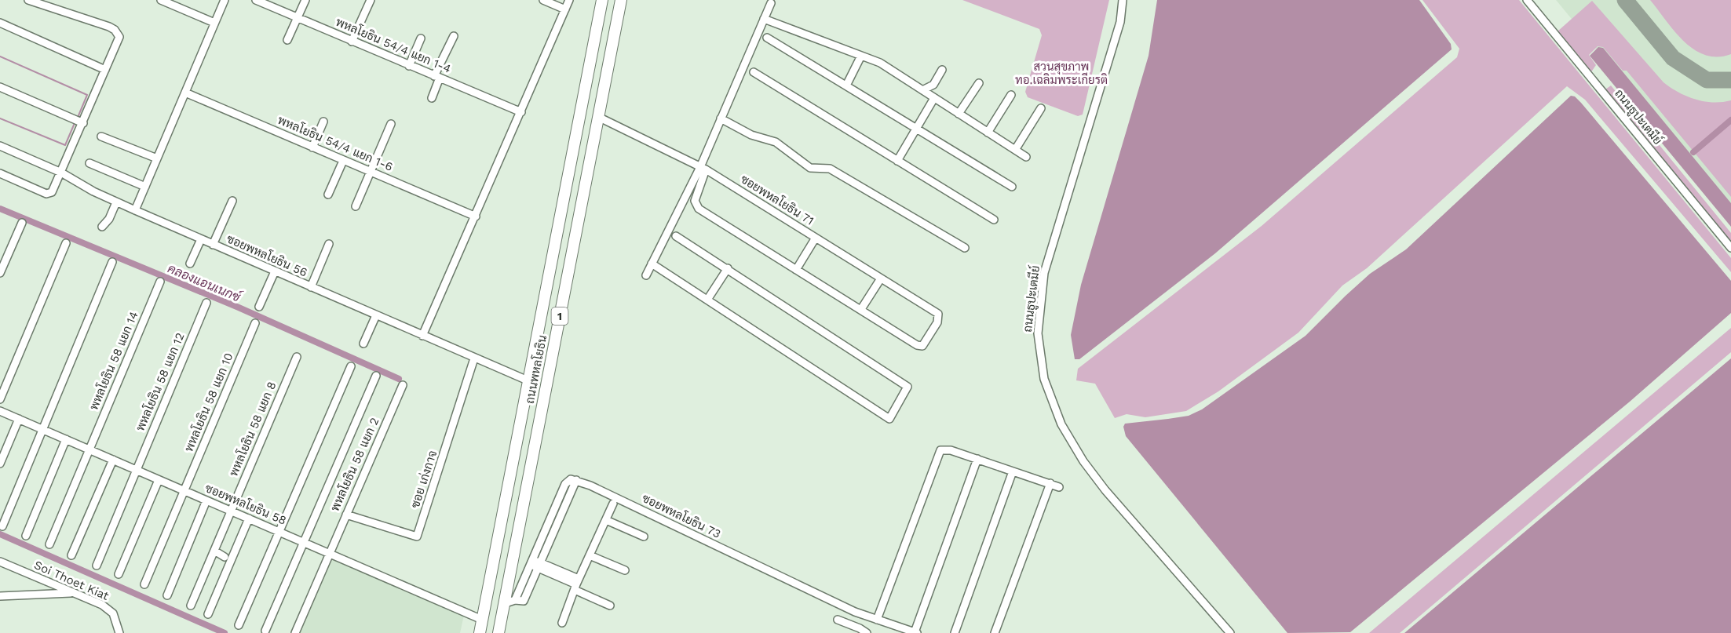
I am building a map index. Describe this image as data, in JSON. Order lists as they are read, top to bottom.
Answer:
{
  "streets": {
    "main road": ["1", "ถนนพหลโยธิน"],
    "street": [
      "พหลโยธิน 54/4 แยก 1-4",
      "ถนนธูปะเตมีย์",
      "พหลโยธิน 54/4 แยก 1-6",
      "ซอยพหลโยธิน 71",
      "ซอยพหลโยธิน 56",
      "พหลโยธิน 58 แยก 14",
      "พหลโยธิน 58 แยก 12",
      "พหลโยธิน 58 แยก 10",
      "พหลโยธิน 58 แยก 8",
      "พหลโยธิน 58 แยก 2",
      "ซอย เก่งกาจ",
      "ซอยพหลโยธิน 58",
      "ซอยพหลโยธิน 73",
      "Soi Thoet Kiat"
    ]
  },
  "crossings": [
    ["ซอยพหลโยธิน 71", "ถนนพหลโยธิน"],
    ["ซอยพหลโยธิน 56", "ถนนพหลโยธิน"],
    ["ซอยพหลโยธิน 56", "ซอย เก่งกาจ"],
    ["พหลโยธิน 58 แยก 14", "ซอยพหลโยธิน 58"],
    ["ถนนพหลโยธิน", "ซอยพหลโยธิน 58"],
    ["พหลโยธิน 58 แยก 12", "ซอยพหลโยธิน 58"],
    ["พหลโยธิน 58 แยก 10", "ซอยพหลโยธิน 58"],
    ["พหลโยธิน 58 แยก 8", "ซอยพหลโยธิน 58"],
    ["พหลโยธิน 58 แยก 2", "ซอย เก่งกาจ"],
    ["พหลโยธิน 58 แยก 2", "ซอยพหลโยธิน 58"]
  ],
  "water": ["คลองแอนเนกซ์"],
  "parks": ["สวนสุขภาพ ทอ.เฉลิมพระเกียรติ"]
}
